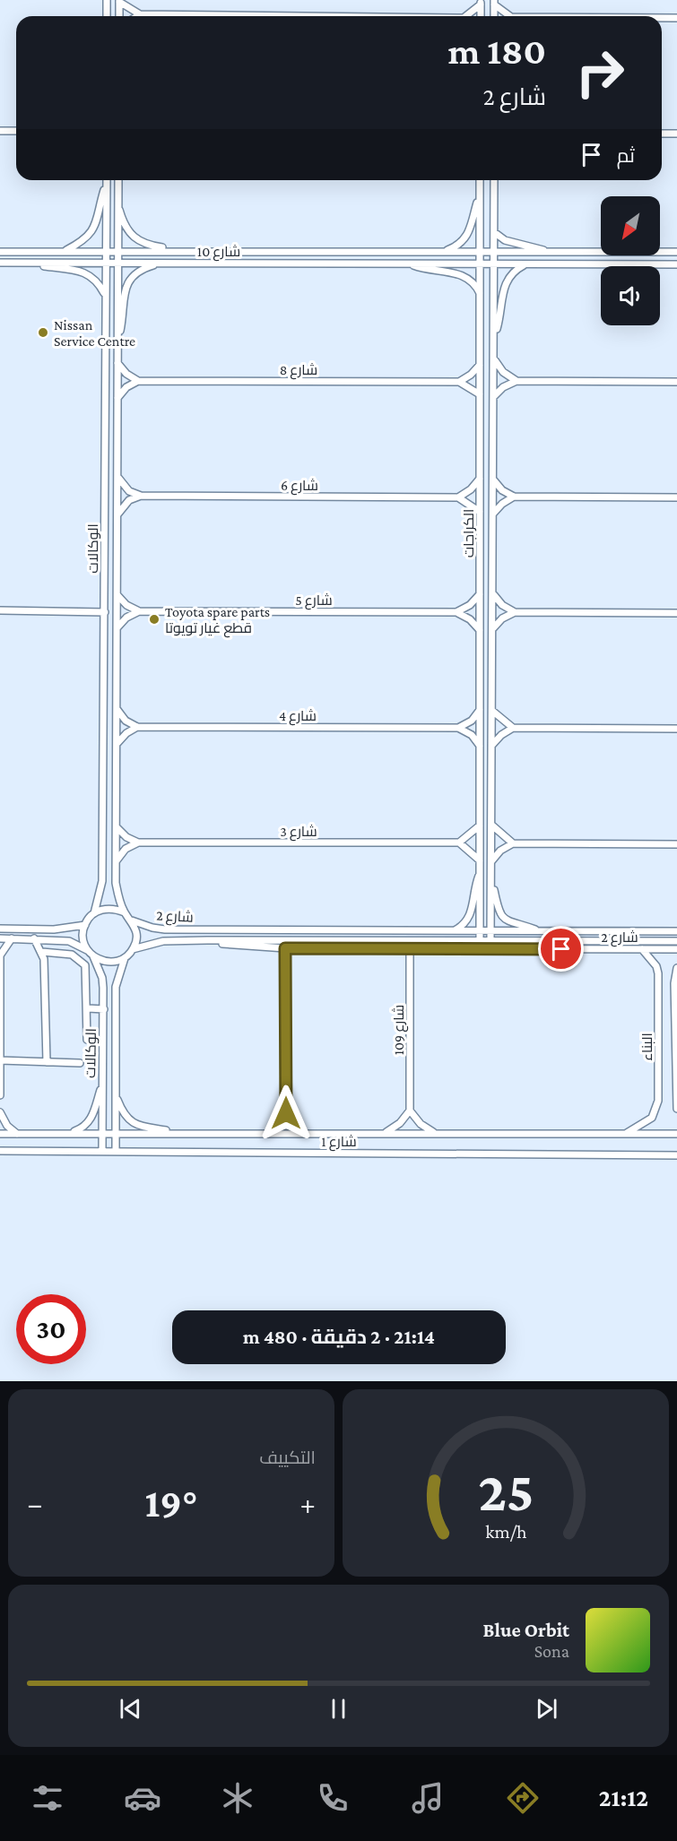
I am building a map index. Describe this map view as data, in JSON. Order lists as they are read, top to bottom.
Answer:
{
  "streets": {
    "street": [
      "شارع 10",
      "شارع 8",
      "شارع 6",
      "الكراجات",
      "الوكالات",
      "شارع 5",
      "شارع 4",
      "شارع 3",
      "شارع 2",
      "شارع 109",
      "البناء",
      "شارع 1"
    ]
  },
  "crossings": [
    ["شارع 10", "الكراجات"],
    ["شارع 10", "الوكالات"],
    ["الكراجات", "شارع 2"],
    ["الوكالات", "شارع 2"],
    ["الوكالات", "شارع 1"],
    ["شارع 2", "شارع 109"],
    ["شارع 2", "البناء"],
    ["البناء", "شارع 1"]
  ],
  "places": ["Nissan Service Centre", "Toyota spare parts قطع غيار تويوتا"],
  "north": "bottom left",
  "page": {
    "turn": ["180 m", "شارع 2"],
    "then": "ثم",
    "limit": "30",
    "trip": "21:14 · 2 دقيقة · 480 m",
    "tile": "التكييف",
    "heat": ["−", "19°", "+"],
    "song": ["Blue Orbit", "Sona"],
    "tabs": "21:12",
    "gauge": ["25", "km/h"]
  }
}
